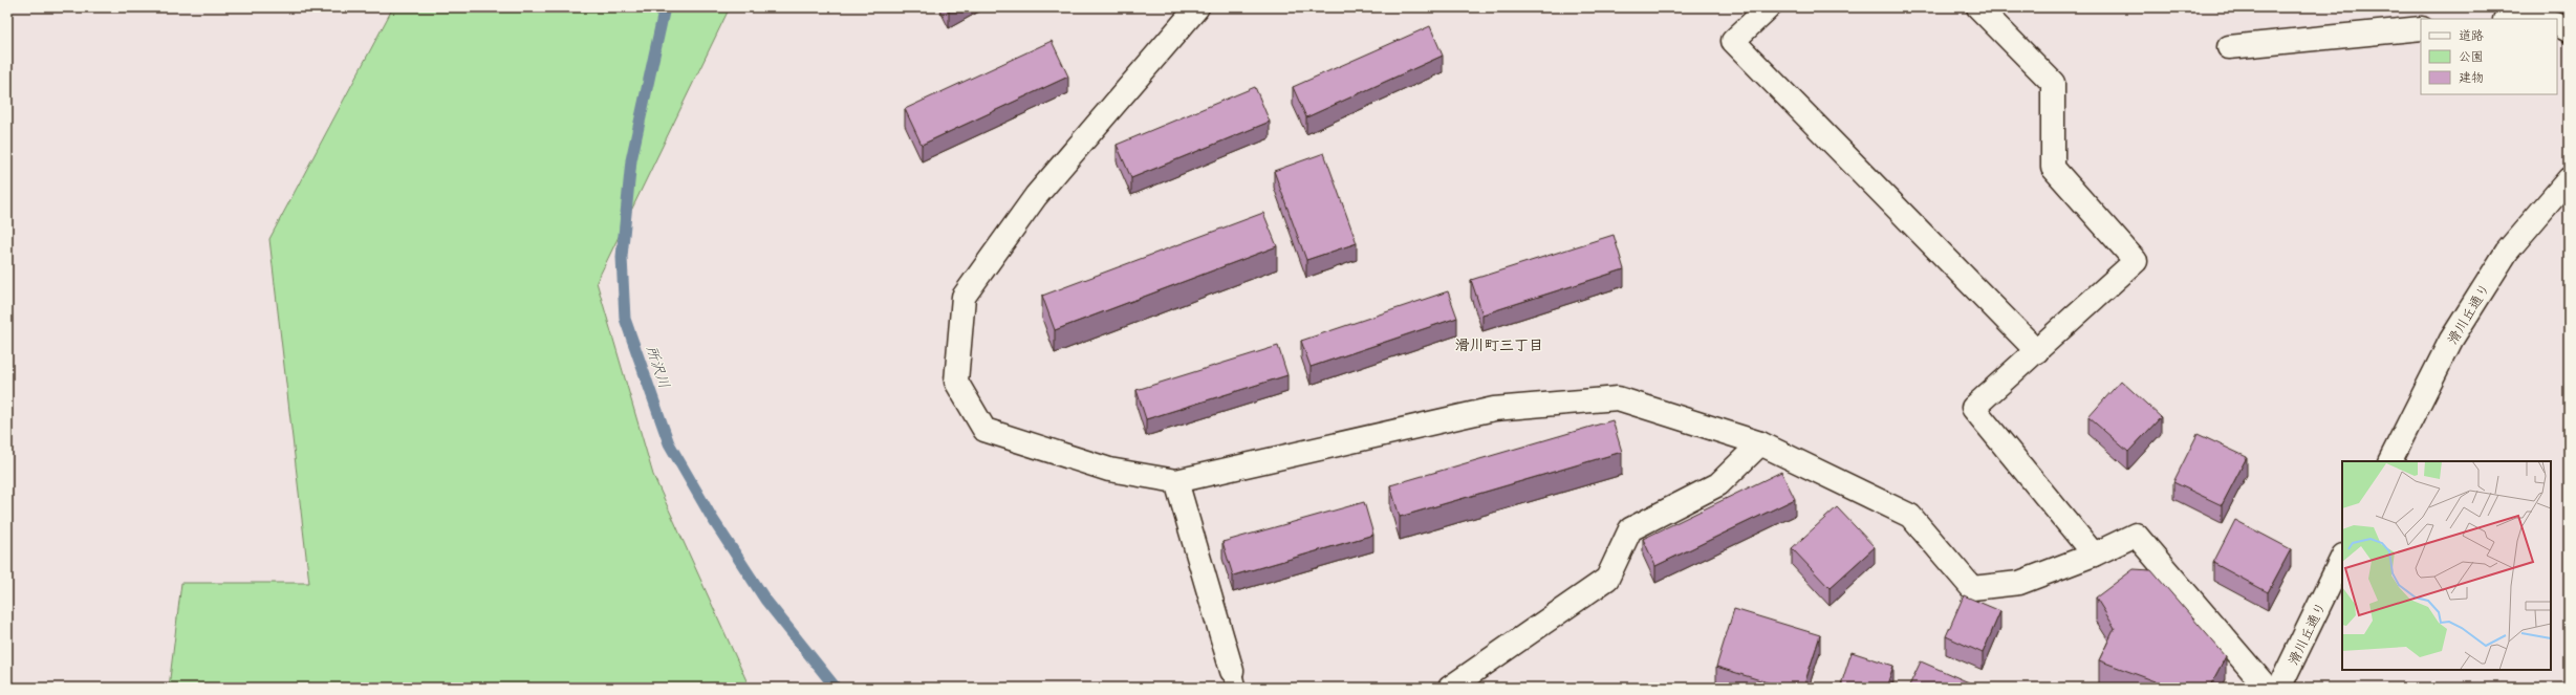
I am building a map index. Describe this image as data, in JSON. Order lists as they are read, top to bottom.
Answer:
{
  "streets": {
    "street": ["滑川丘通り"]
  },
  "districts": ["滑川町三丁目"],
  "water": ["所沢川"],
  "legend": ["道路", "公園", "建物"]
}
